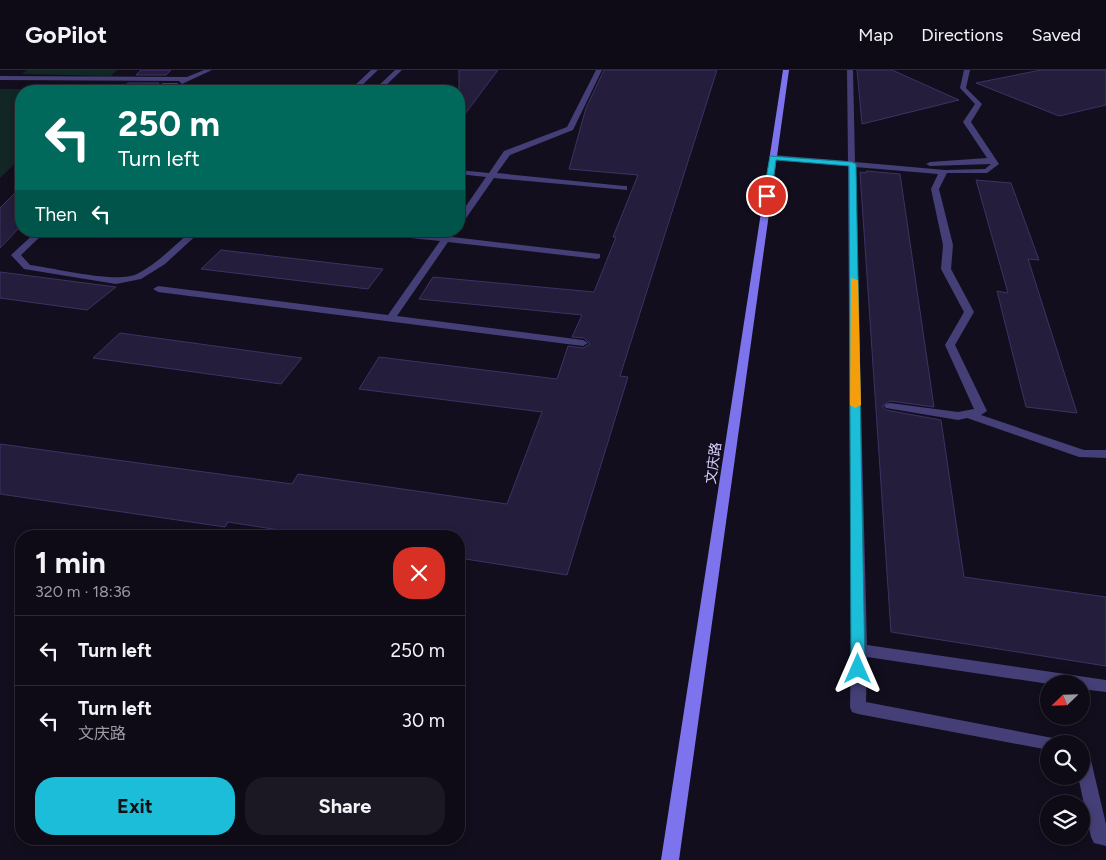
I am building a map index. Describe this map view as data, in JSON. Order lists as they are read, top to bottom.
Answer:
{
  "streets": {
    "street": ["文庆路"]
  },
  "north": "bottom left",
  "page": {
    "header": "GoPilot",
    "nav": ["Map", "Directions", "Saved"],
    "turn": ["250 m", "Turn left"],
    "then": "Then",
    "heading": ["1 min", "320 m · 18:36"],
    "list": [
      {
        "name": "Turn left",
        "value": "250 m"
      },
      {
        "name": "Turn left",
        "note": "文庆路",
        "value": "30 m"
      }
    ],
    "buttons": ["Exit", "Share"]
  }
}
